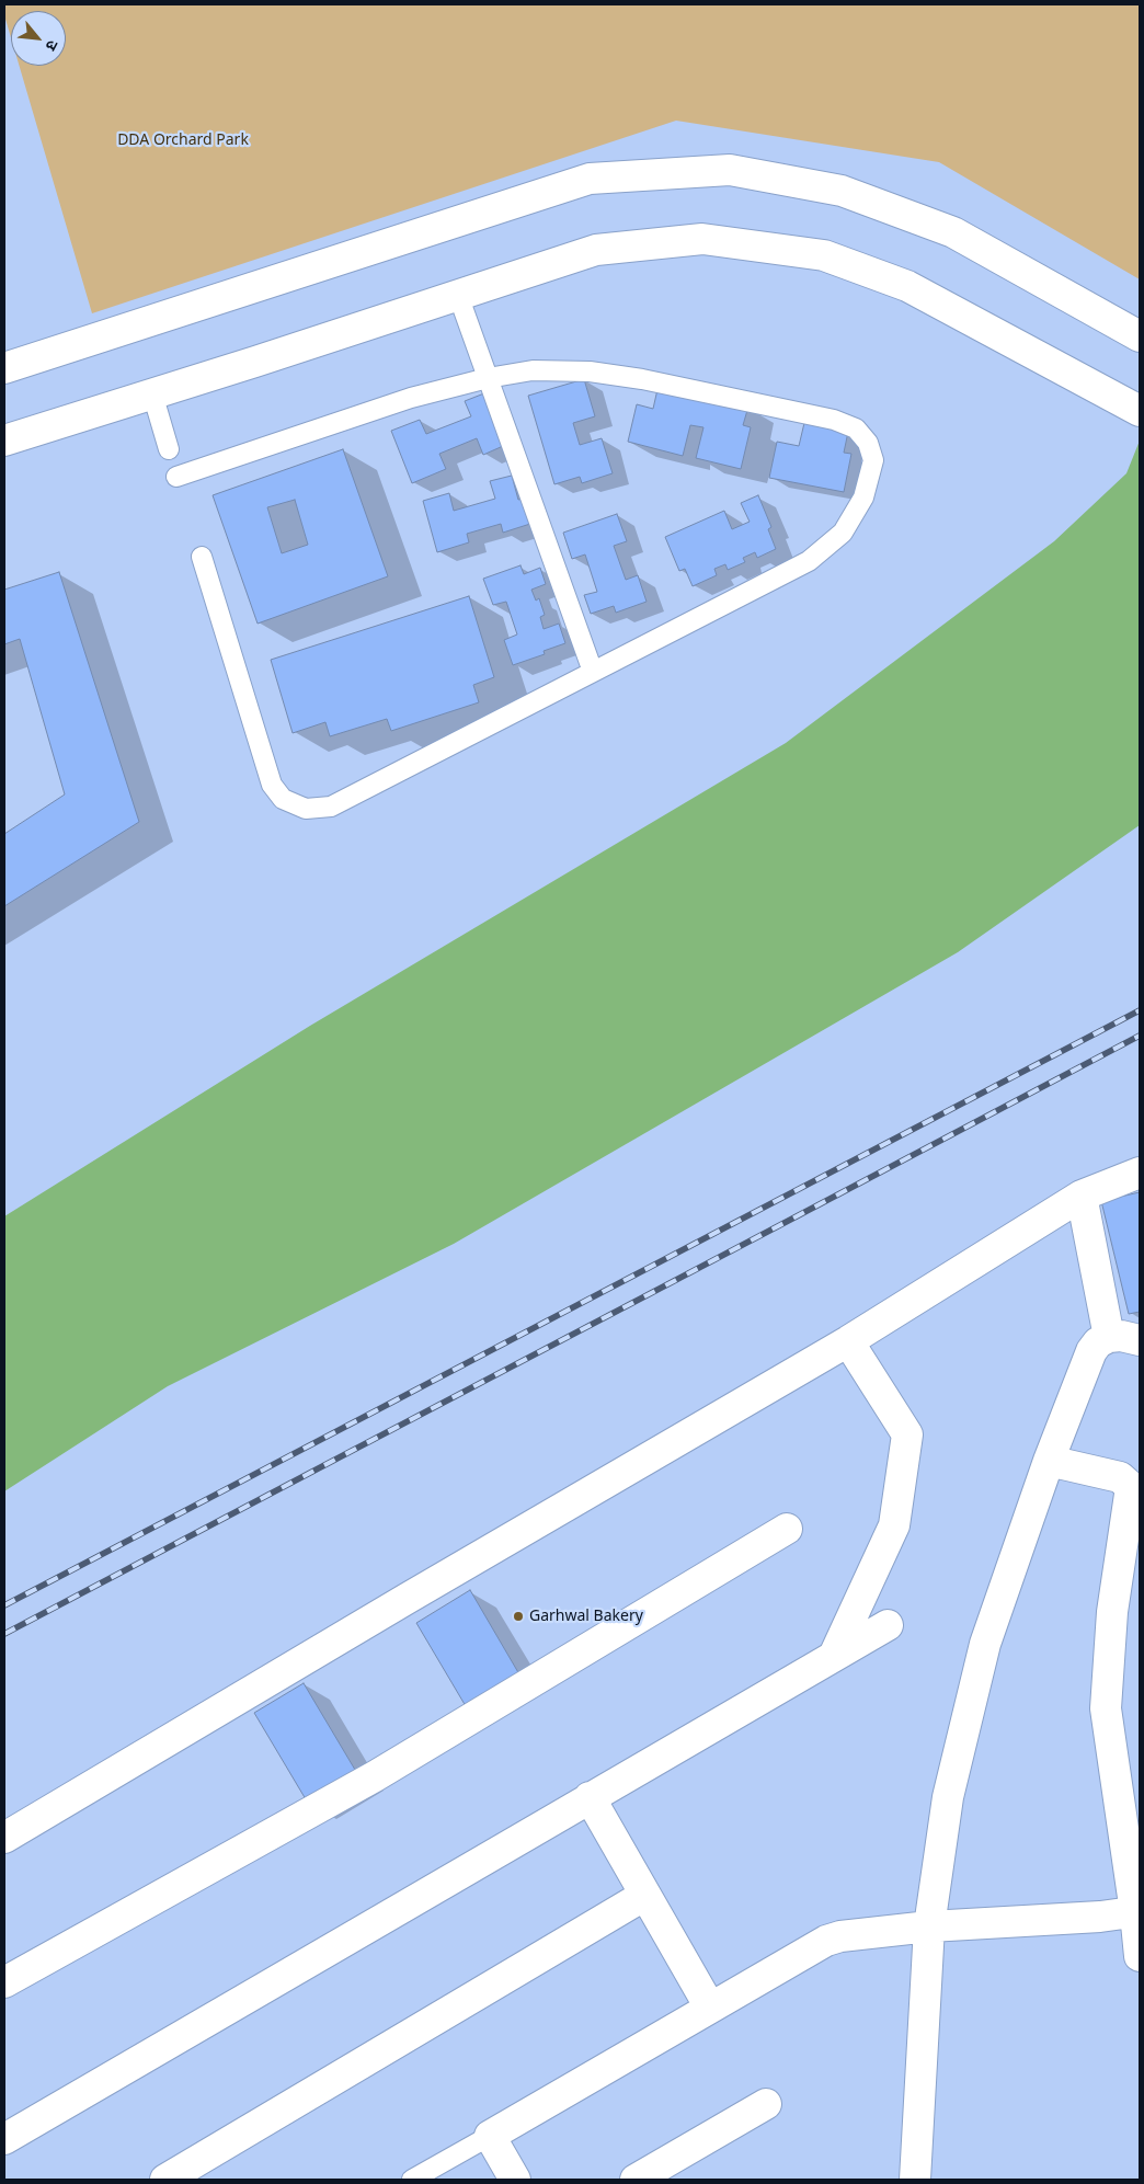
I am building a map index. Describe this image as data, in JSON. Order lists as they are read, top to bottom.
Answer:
{
  "parks": ["DDA Orchard Park"],
  "places": ["Garhwal Bakery"],
  "north": "bottom right"
}
